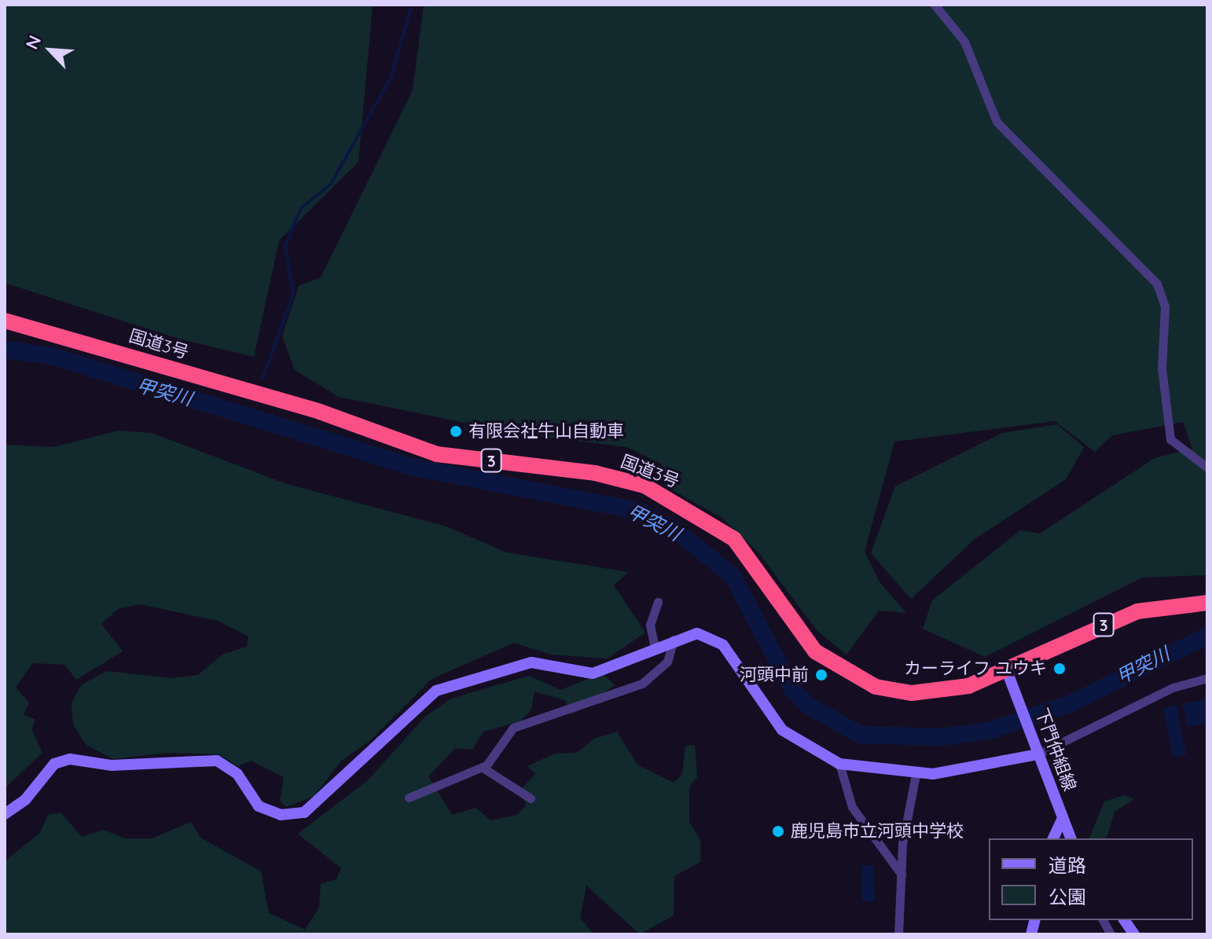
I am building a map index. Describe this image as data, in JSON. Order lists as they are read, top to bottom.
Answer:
{
  "streets": {
    "highway": ["国道3号", "3"],
    "street": ["下門仲組線"]
  },
  "crossings": [
    ["国道3号", "下門仲組線"]
  ],
  "water": ["甲突川"],
  "places": [
    "有限会社牛山自動車",
    "カーライフ ユウキ",
    "河頭中前",
    "鹿児島市立河頭中学校"
  ],
  "legend": ["道路", "公園"],
  "north": "top left"
}
